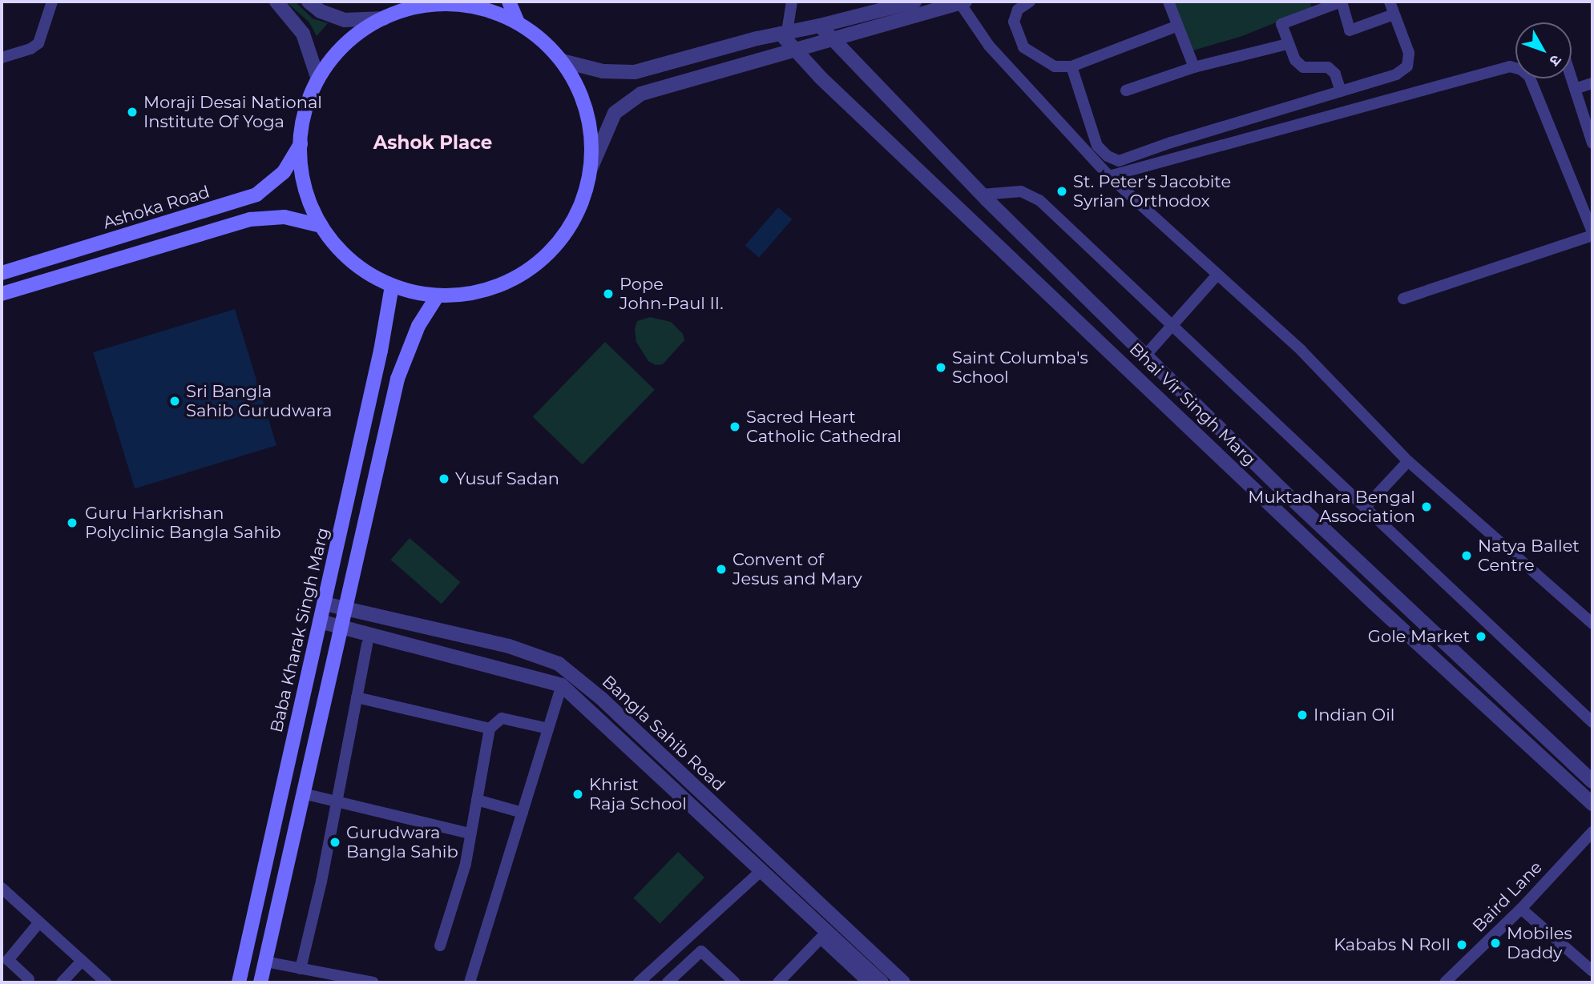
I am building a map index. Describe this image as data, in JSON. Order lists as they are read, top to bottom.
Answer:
{
  "streets": {
    "main road": ["Ashoka Road", "Baba Kharak Singh Marg"],
    "street": ["Bhai Vir Singh Marg", "Bangla Sahib Road", "Baird Lane"]
  },
  "crossings": [
    ["Baba Kharak Singh Marg", "Bangla Sahib Road"]
  ],
  "districts": ["Ashok Place"],
  "places": [
    "Moraji Desai National Institute Of Yoga",
    "St. Peter’s Jacobite Syrian Orthodox",
    "Pope John-Paul II.",
    "Saint Columba's School",
    "Sri Bangla Sahib Gurudwara",
    "Sacred Heart Catholic Cathedral",
    "Yusuf Sadan",
    "Muktadhara Bengal Association",
    "Guru Harkrishan Polyclinic Bangla Sahib",
    "Natya Ballet Centre",
    "Convent of Jesus and Mary",
    "Gole Market",
    "Indian Oil",
    "Khrist Raja School",
    "Gurudwara Bangla Sahib",
    "Mobiles Daddy",
    "Kababs N Roll"
  ],
  "north": "bottom right"
}
